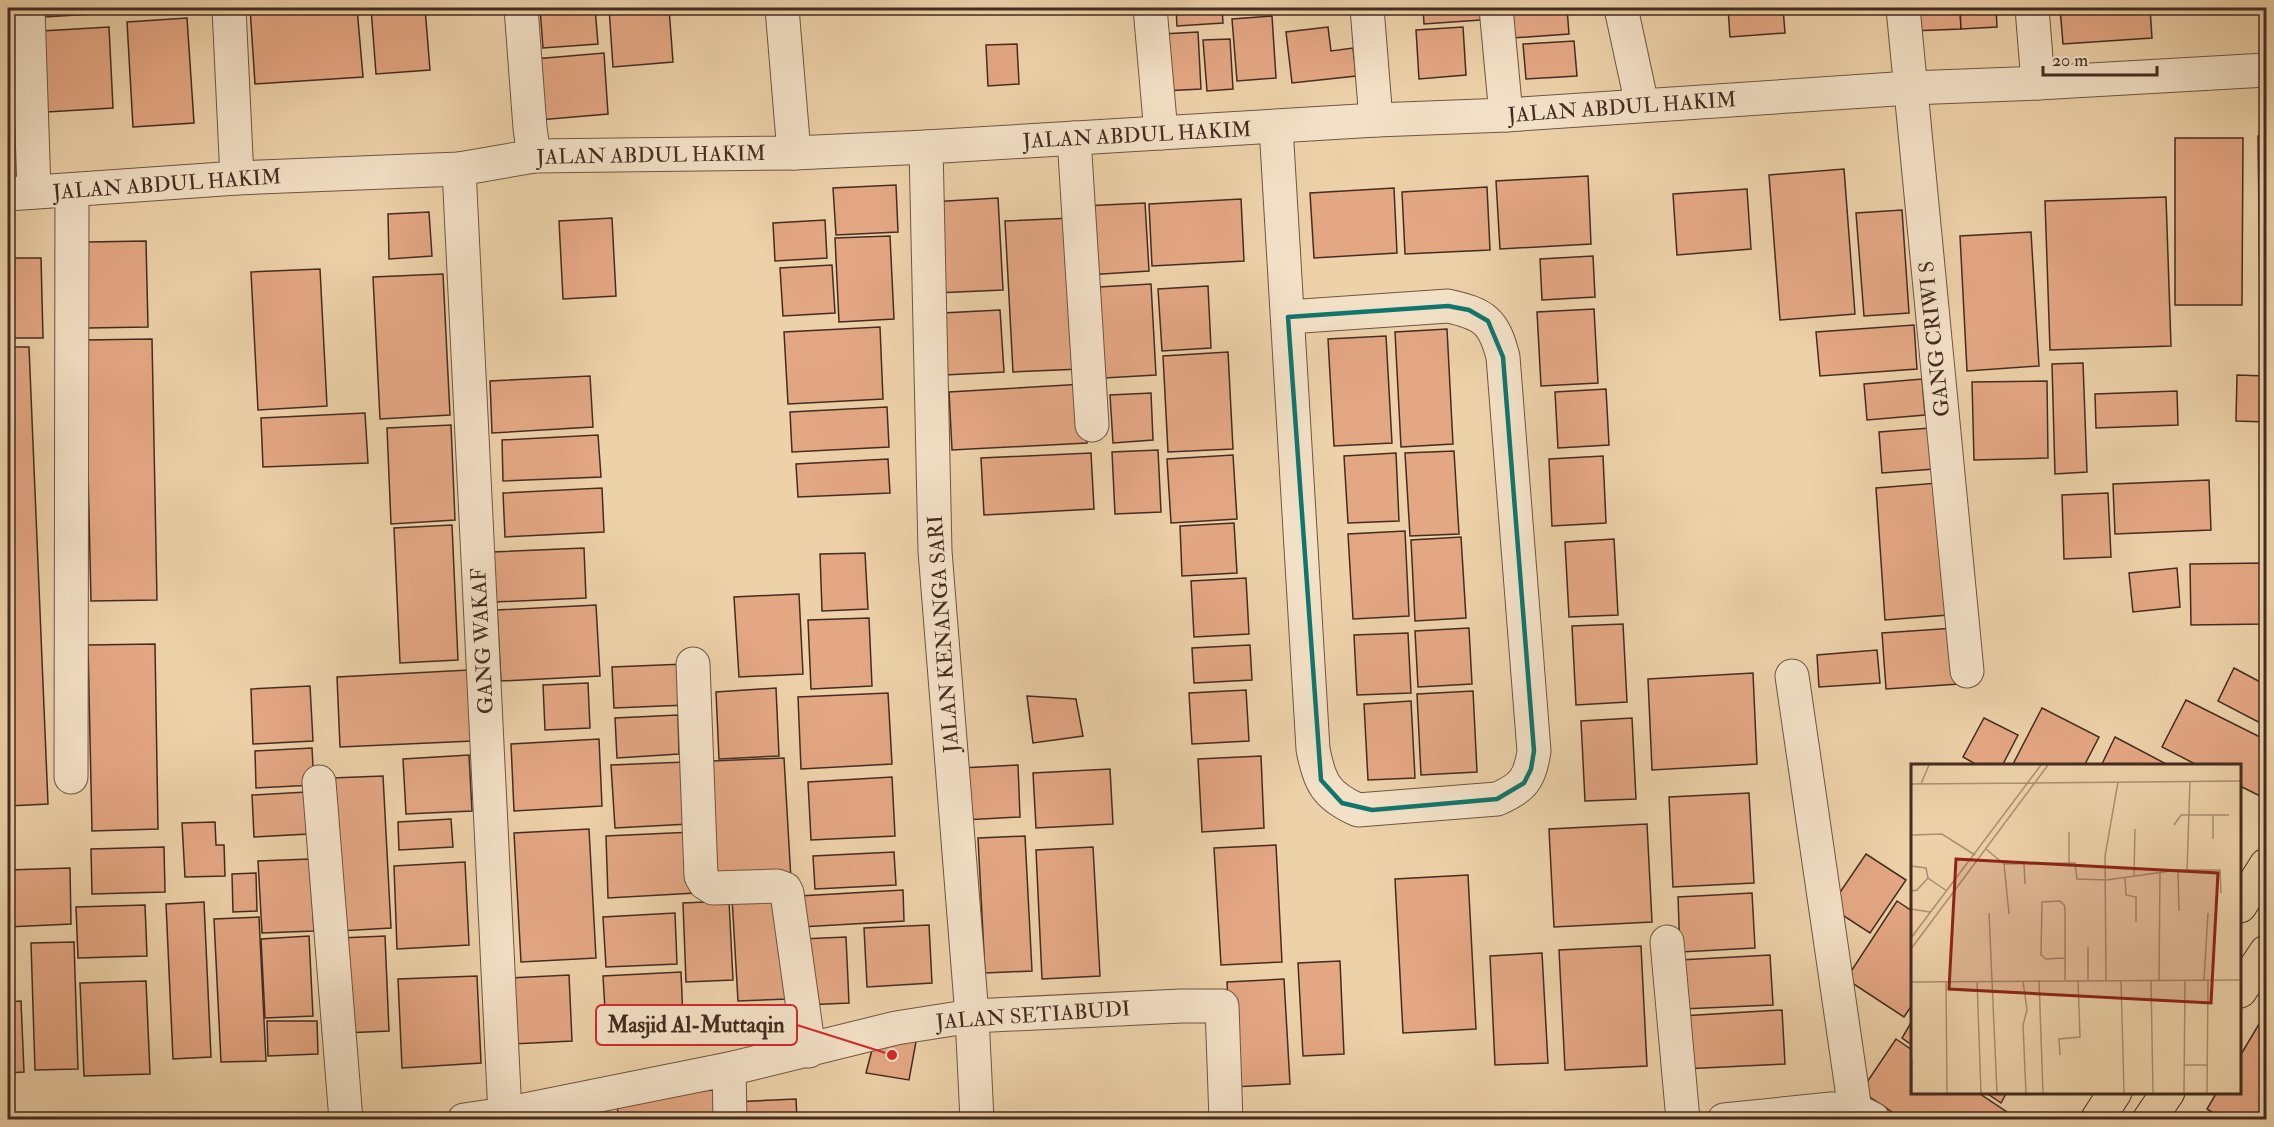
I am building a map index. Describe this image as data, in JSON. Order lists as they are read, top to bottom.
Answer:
{
  "streets": {
    "street": [
      "JALAN ABDUL HAKIM",
      "GANG CRIWI S",
      "JALAN KENANGA SARI",
      "GANG WAKAF",
      "JALAN SETIABUDI"
    ]
  },
  "crossings": [
    ["JALAN ABDUL HAKIM", "GANG CRIWI S"],
    ["JALAN ABDUL HAKIM", "JALAN KENANGA SARI"],
    ["JALAN ABDUL HAKIM", "GANG WAKAF"],
    ["JALAN KENANGA SARI", "JALAN SETIABUDI"],
    ["GANG WAKAF", "JALAN SETIABUDI"]
  ],
  "places": ["Masjid Al-Muttaqin"],
  "scale_bar": "20 m"
}
